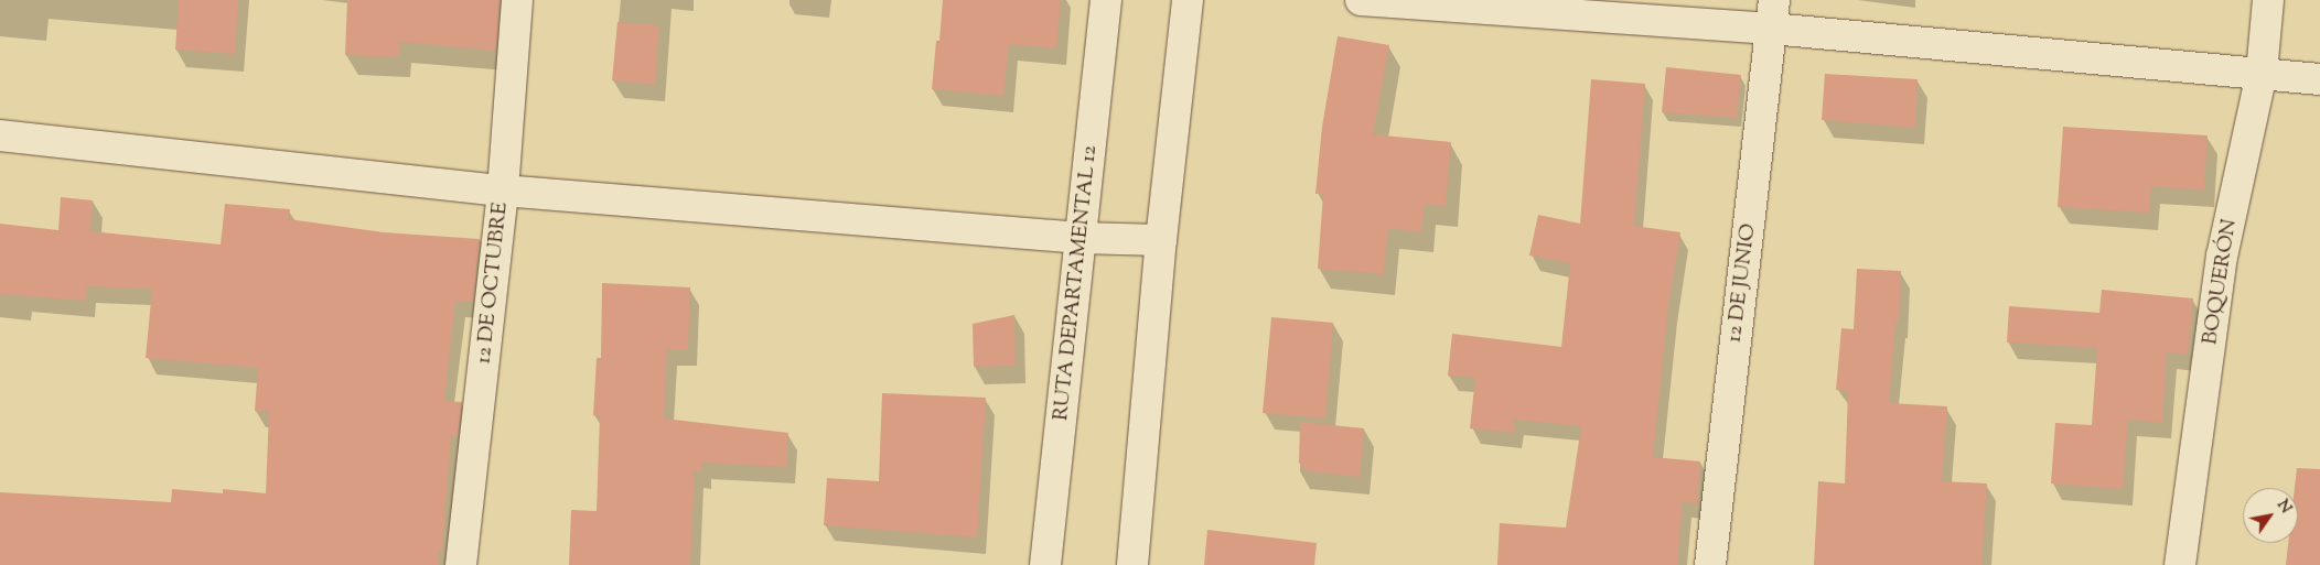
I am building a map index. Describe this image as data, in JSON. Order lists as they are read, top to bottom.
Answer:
{
  "streets": {
    "street": [
      "BOQUERÓN",
      "12 DE OCTUBRE",
      "RUTA DEPARTAMENTAL 12",
      "12 DE JUNIO"
    ]
  },
  "north": "top right"
}
